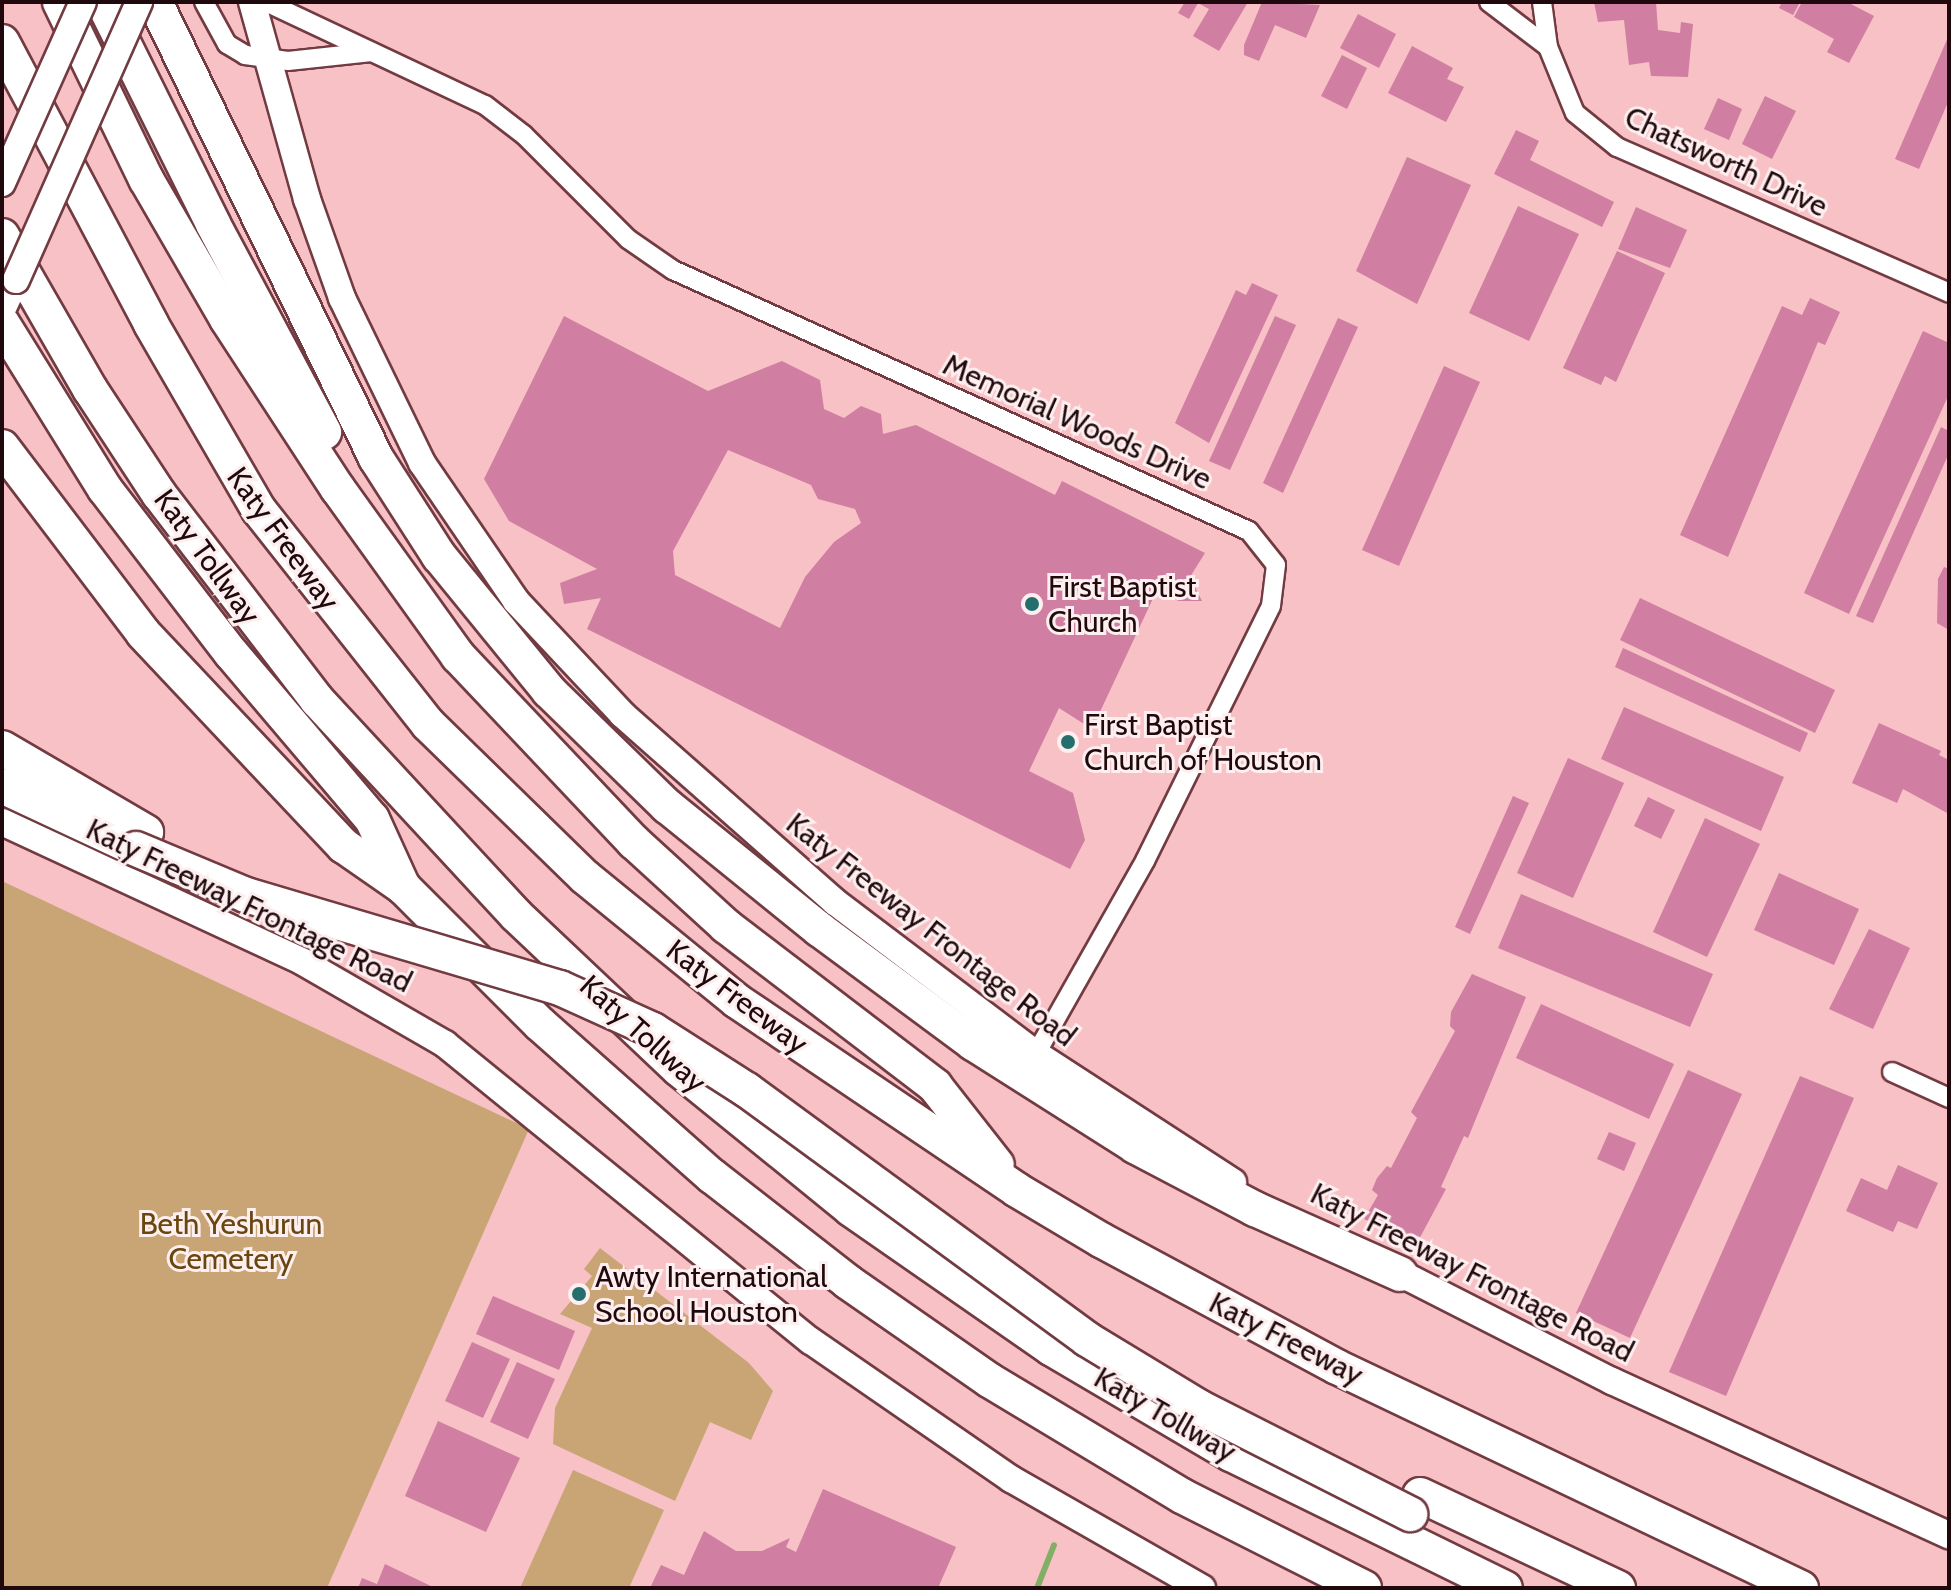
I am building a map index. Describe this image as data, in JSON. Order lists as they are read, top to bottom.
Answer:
{
  "streets": {
    "highway": ["Katy Freeway", "Katy Tollway"],
    "main road": ["Katy Freeway Frontage Road"],
    "street": ["Chatsworth Drive", "Memorial Woods Drive"]
  },
  "crossings": [
    ["Memorial Woods Drive", "Katy Freeway Frontage Road"]
  ],
  "parks": ["Beth Yeshurun Cemetery"],
  "places": ["First Baptist Church", "First Baptist Church of Houston", "Awty International School Houston"]
}
